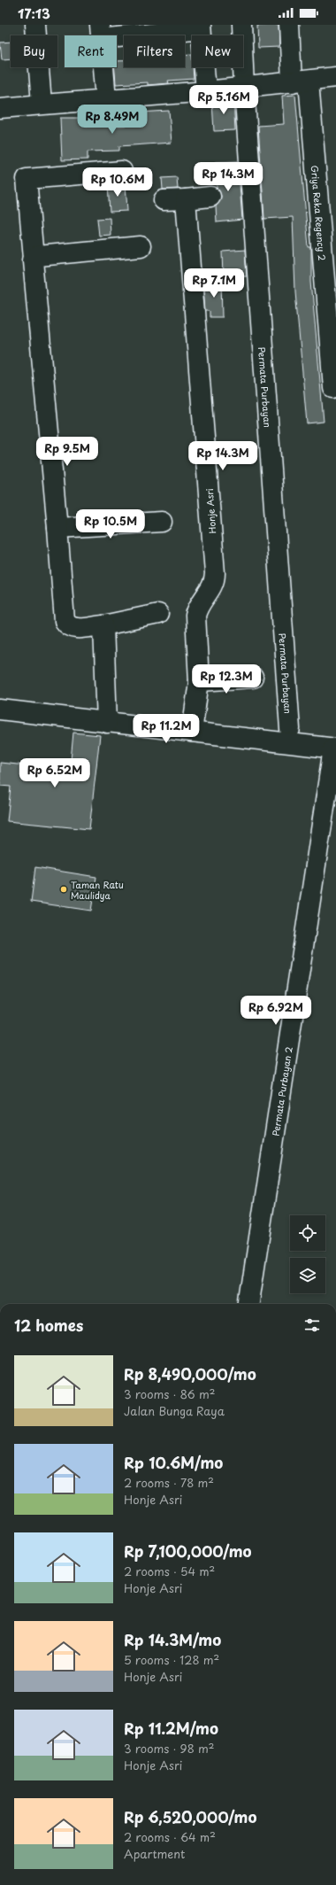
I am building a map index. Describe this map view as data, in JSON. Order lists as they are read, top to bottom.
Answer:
{
  "streets": {
    "street": [
      "Griya Reka Regency 2",
      "Permata Purbayan",
      "Honje Asri",
      "Permata Purbayan 2"
    ]
  },
  "places": ["Taman Ratu Maulidya"],
  "page": {
    "status": "17:13",
    "chip": [
      "Buy",
      "Rent",
      "Filters",
      "New"
    ],
    "price": [
      "Rp 5.16M",
      "Rp 8.49M",
      "Rp 14.3M",
      "Rp 10.6M",
      "Rp 7.1M",
      "Rp 9.5M",
      "Rp 14.3M",
      "Rp 10.5M",
      "Rp 12.3M",
      "Rp 11.2M",
      "Rp 6.52M",
      "Rp 6.92M"
    ],
    "heading": "12 homes",
    "list": [
      {
        "name": "Rp 8,490,000/mo",
        "note": "3 rooms · 86 m² · Jalan Bunga Raya"
      },
      {
        "name": "Rp 10.6M/mo",
        "note": "2 rooms · 78 m² · Honje Asri"
      },
      {
        "name": "Rp 7,100,000/mo",
        "note": "2 rooms · 54 m² · Honje Asri"
      },
      {
        "name": "Rp 14.3M/mo",
        "note": "5 rooms · 128 m² · Honje Asri"
      },
      {
        "name": "Rp 11.2M/mo",
        "note": "3 rooms · 98 m² · Honje Asri"
      },
      {
        "name": "Rp 6,520,000/mo",
        "note": "2 rooms · 64 m² · Apartment"
      }
    ]
  }
}
